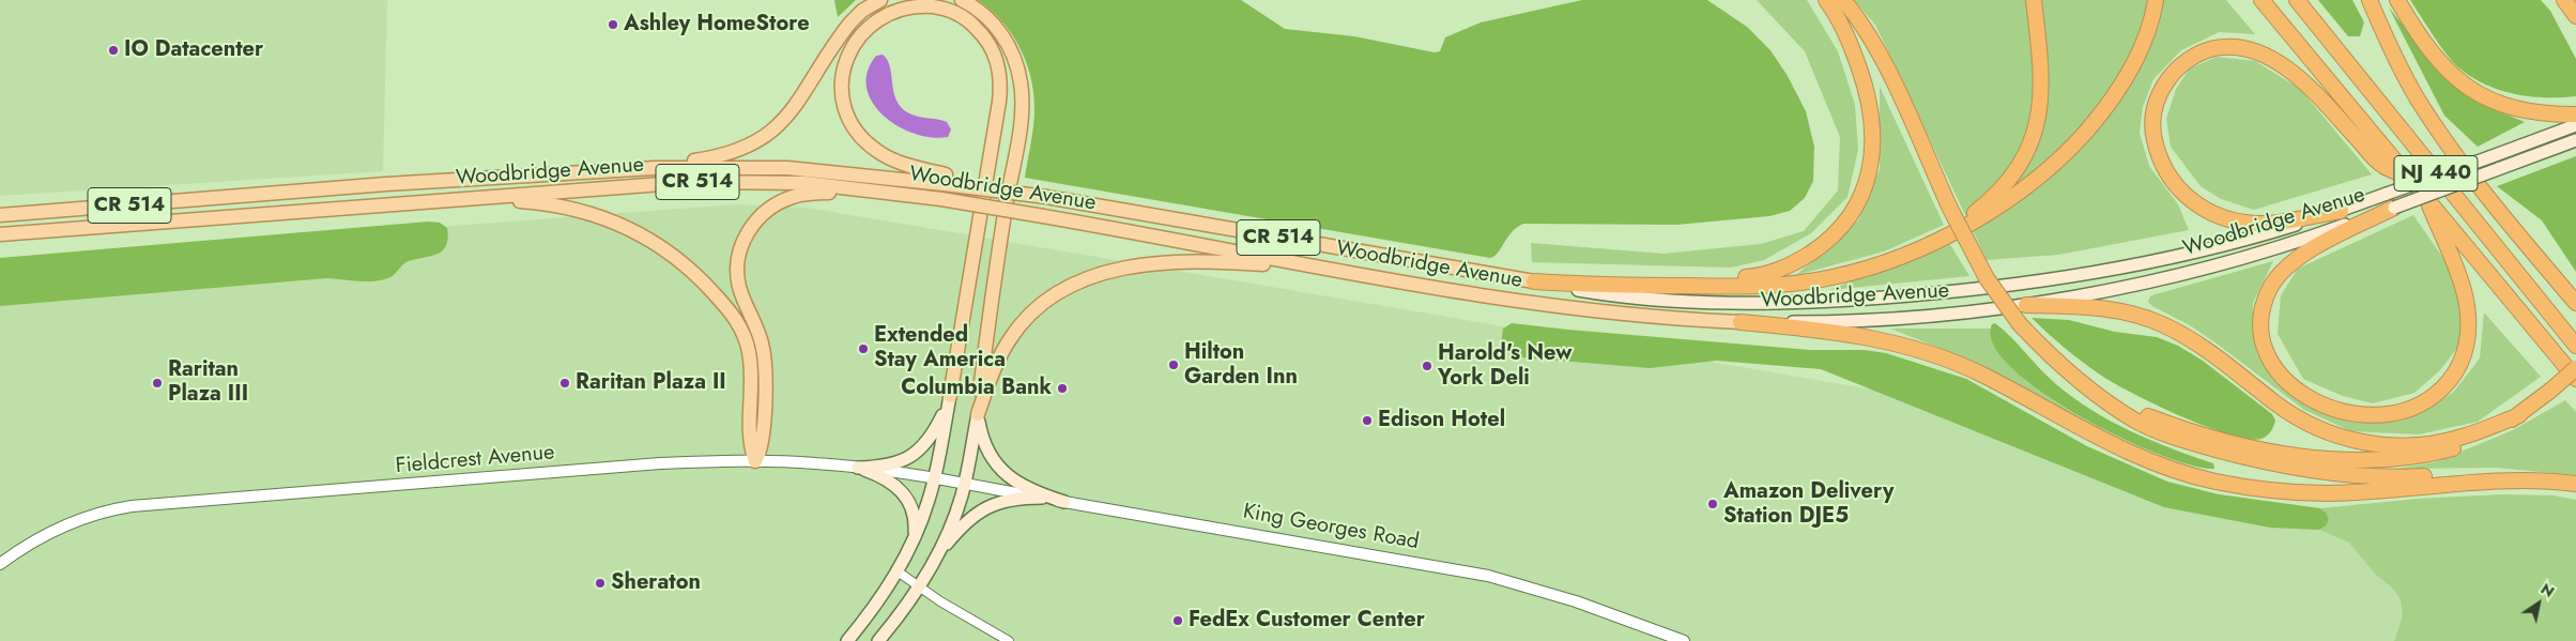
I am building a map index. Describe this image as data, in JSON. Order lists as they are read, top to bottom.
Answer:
{
  "streets": {
    "highway": ["NJ 440"],
    "main road": ["Woodbridge Avenue", "CR 514"],
    "street": ["Fieldcrest Avenue", "King Georges Road"]
  },
  "crossings": [
    ["Fieldcrest Avenue", "King Georges Road"]
  ],
  "places": [
    "Ashley HomeStore",
    "IO Datacenter",
    "Extended Stay America",
    "Hilton Garden Inn",
    "Harold's New York Deli",
    "Raritan Plaza III",
    "Raritan Plaza II",
    "Columbia Bank",
    "Edison Hotel",
    "Amazon Delivery Station DJE5",
    "Sheraton",
    "FedEx Customer Center"
  ],
  "north": "top right"
}
